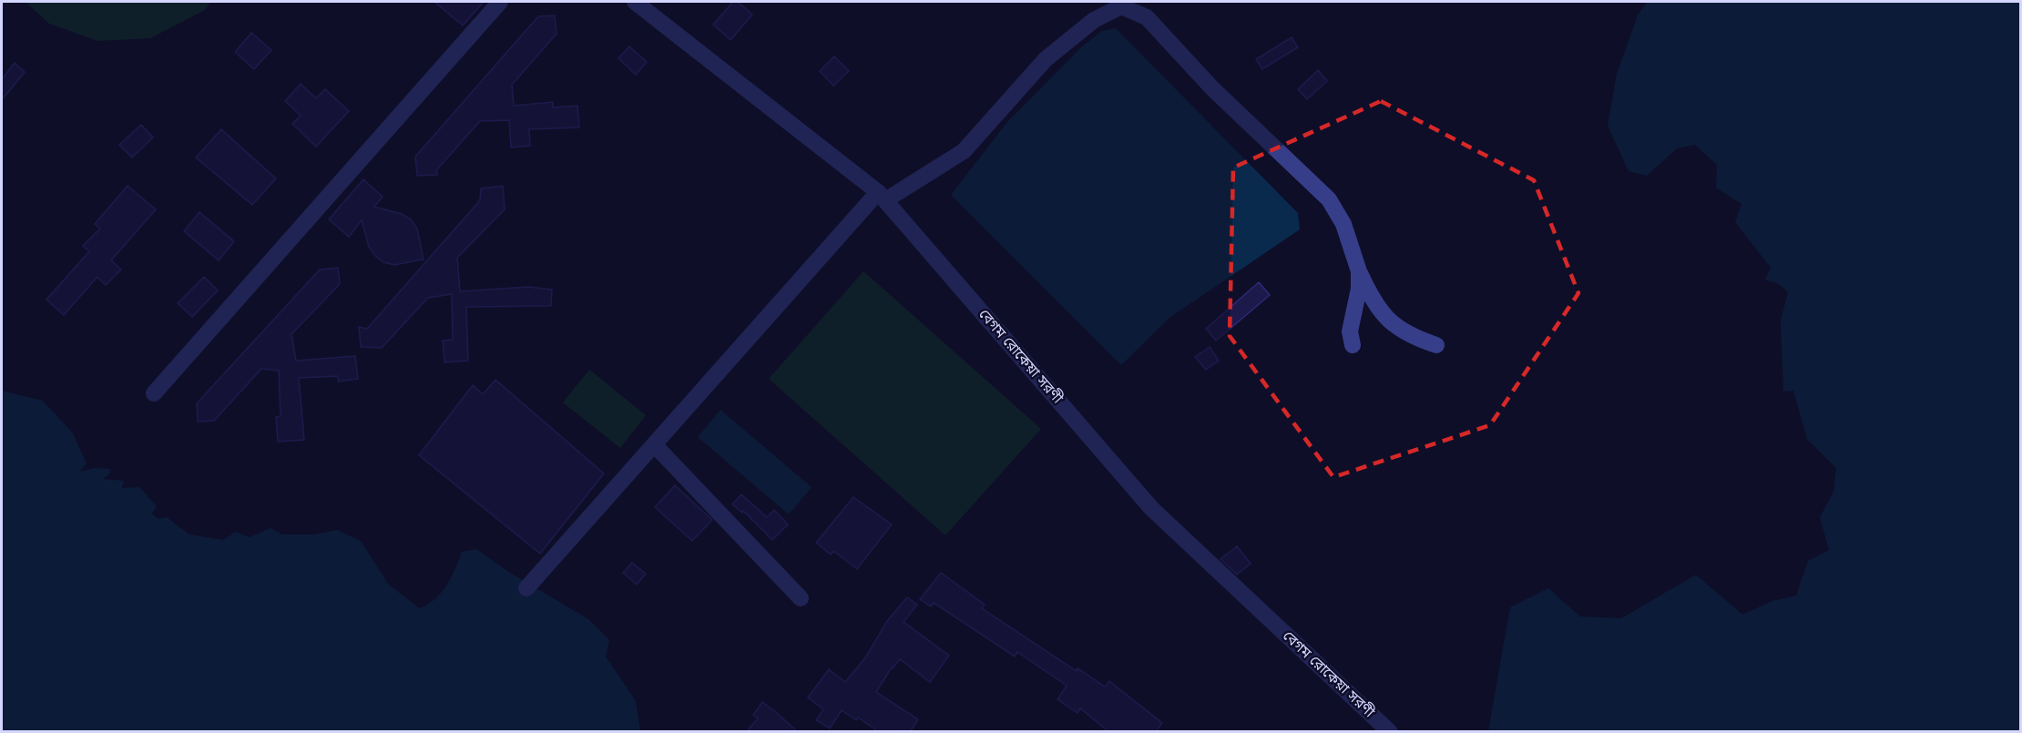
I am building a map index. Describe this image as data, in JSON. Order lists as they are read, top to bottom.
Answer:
{
  "streets": {
    "street": ["বেগম রোকেয়া সরণী"]
  }
}
